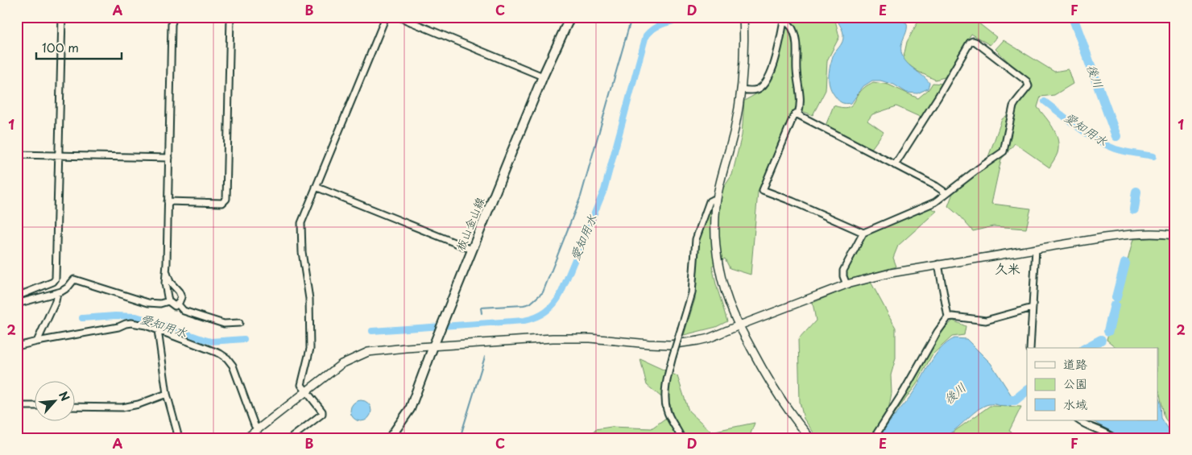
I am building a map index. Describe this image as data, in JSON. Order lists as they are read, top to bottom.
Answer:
{
  "streets": {
    "main road": ["板山金山線"]
  },
  "districts": ["久米"],
  "water": ["後川", "愛知用水"],
  "legend": ["道路", "公園", "水域"],
  "scale_bar": "100 m",
  "north": "top right",
  "grid": {
    "columns": [
      "A",
      "B",
      "C",
      "D",
      "E",
      "F"
    ],
    "rows": ["1", "2"]
  }
}
